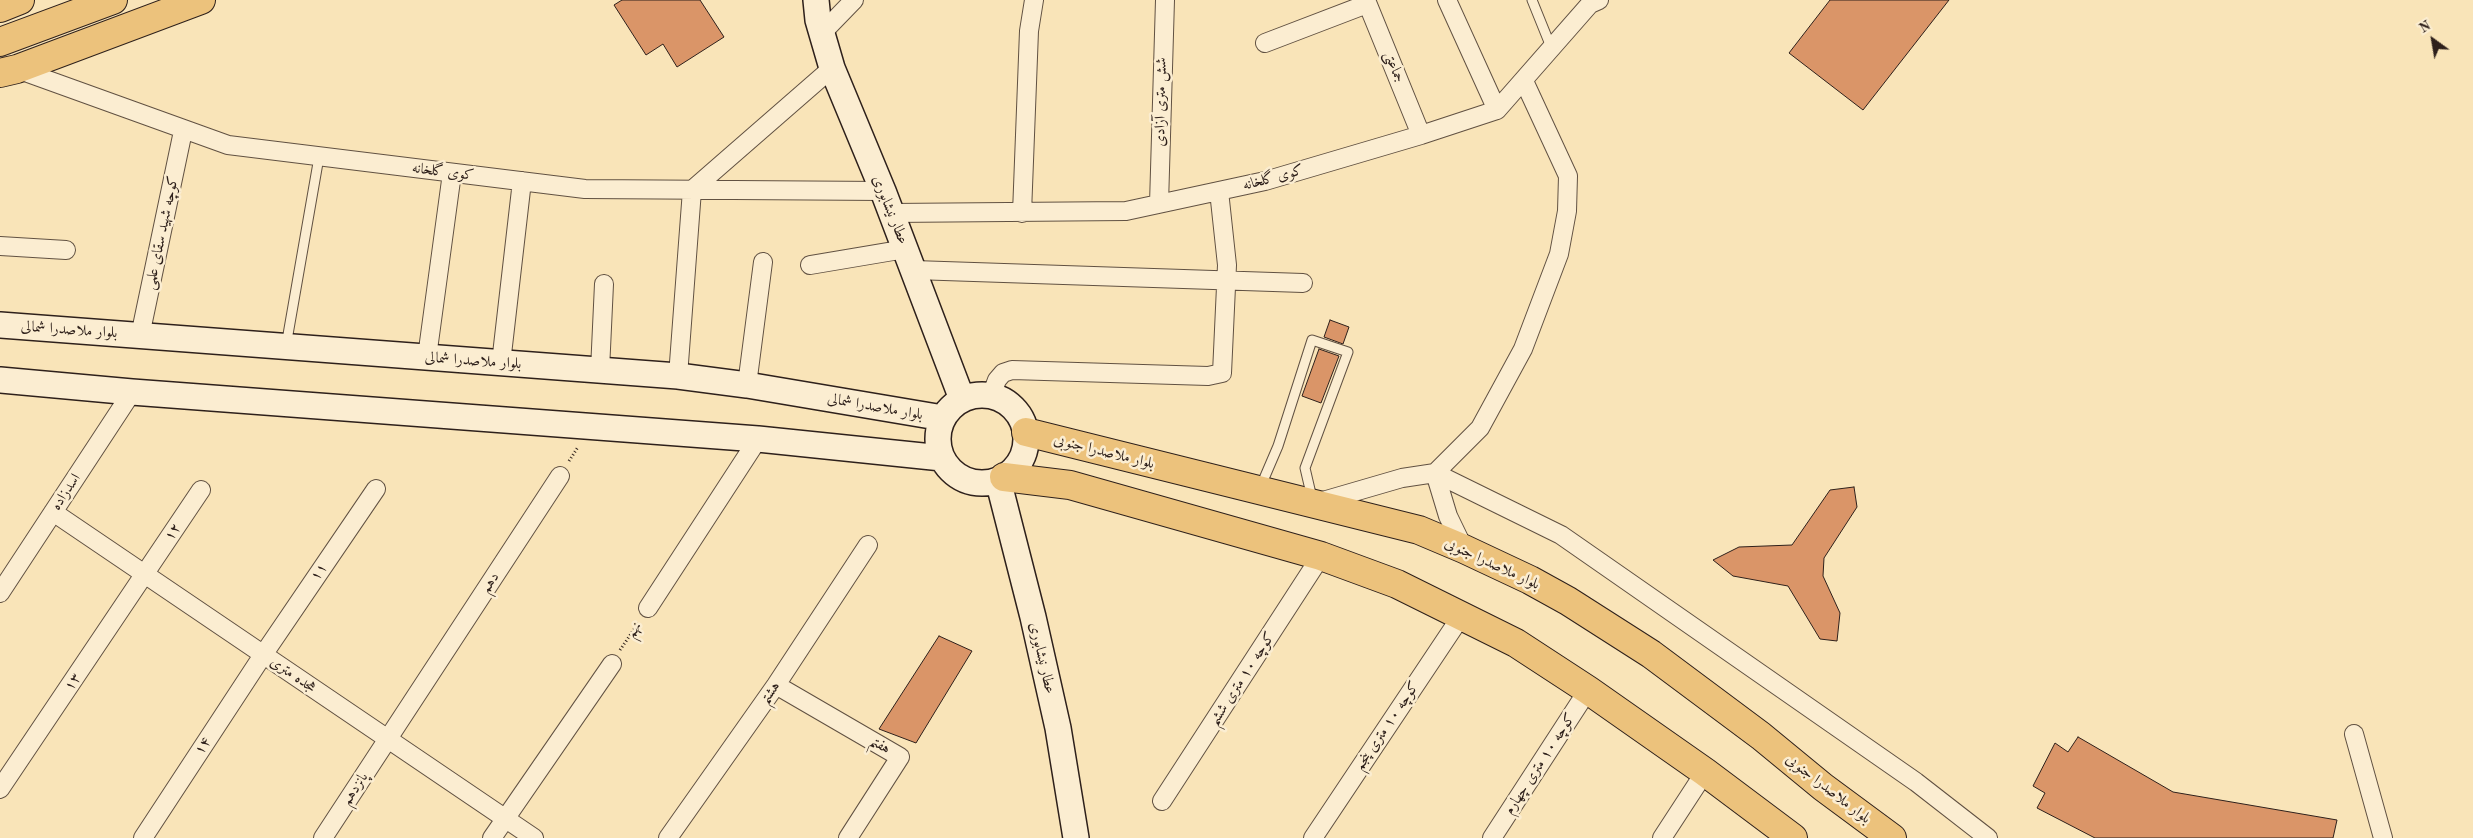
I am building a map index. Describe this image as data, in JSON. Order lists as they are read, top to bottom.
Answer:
{
  "streets": {
    "main road": ["عطار نیشابوری", "بلوار ملاصدرا شمالی", "بلوار ملاصدرا جنوبی"],
    "street": [
      "جماعتی",
      "شش متری آزادی",
      "کوی گلخانه",
      "کوچه شهید سقای علمی",
      "اسدزاده",
      "۱۲",
      "۱۱",
      "دهم",
      "نهم",
      "هجده متری",
      "کوچه ۱۰ متری ششم",
      "۱۳",
      "هشتم",
      "کوچه ۱۰ متری پنجم",
      "هفتم",
      "۱۴",
      "کوچه ۱۰ متری چهارم",
      "پانزدهم"
    ]
  },
  "crossings": [
    ["جماعتی", "کوی گلخانه"],
    ["شش متری آزادی", "کوی گلخانه"],
    ["کوی گلخانه", "عطار نیشابوری"],
    ["کوی گلخانه", "کوچه شهید سقای علمی"],
    ["عطار نیشابوری", "بلوار ملاصدرا شمالی"],
    ["عطار نیشابوری", "بلوار ملاصدرا جنوبی"],
    ["کوچه شهید سقای علمی", "بلوار ملاصدرا شمالی"],
    ["بلوار ملاصدرا شمالی", "بلوار ملاصدرا جنوبی"],
    ["اسدزاده", "هجده متری"],
    ["۱۲", "هجده متری"],
    ["۱۲", "۱۳"],
    ["۱۱", "هجده متری"],
    ["۱۱", "۱۴"],
    ["دهم", "هجده متری"],
    ["دهم", "پانزدهم"],
    ["هجده متری", "۱۳"],
    ["هجده متری", "۱۴"],
    ["هجده متری", "پانزدهم"],
    ["هشتم", "هفتم"]
  ],
  "north": "top left"
}
